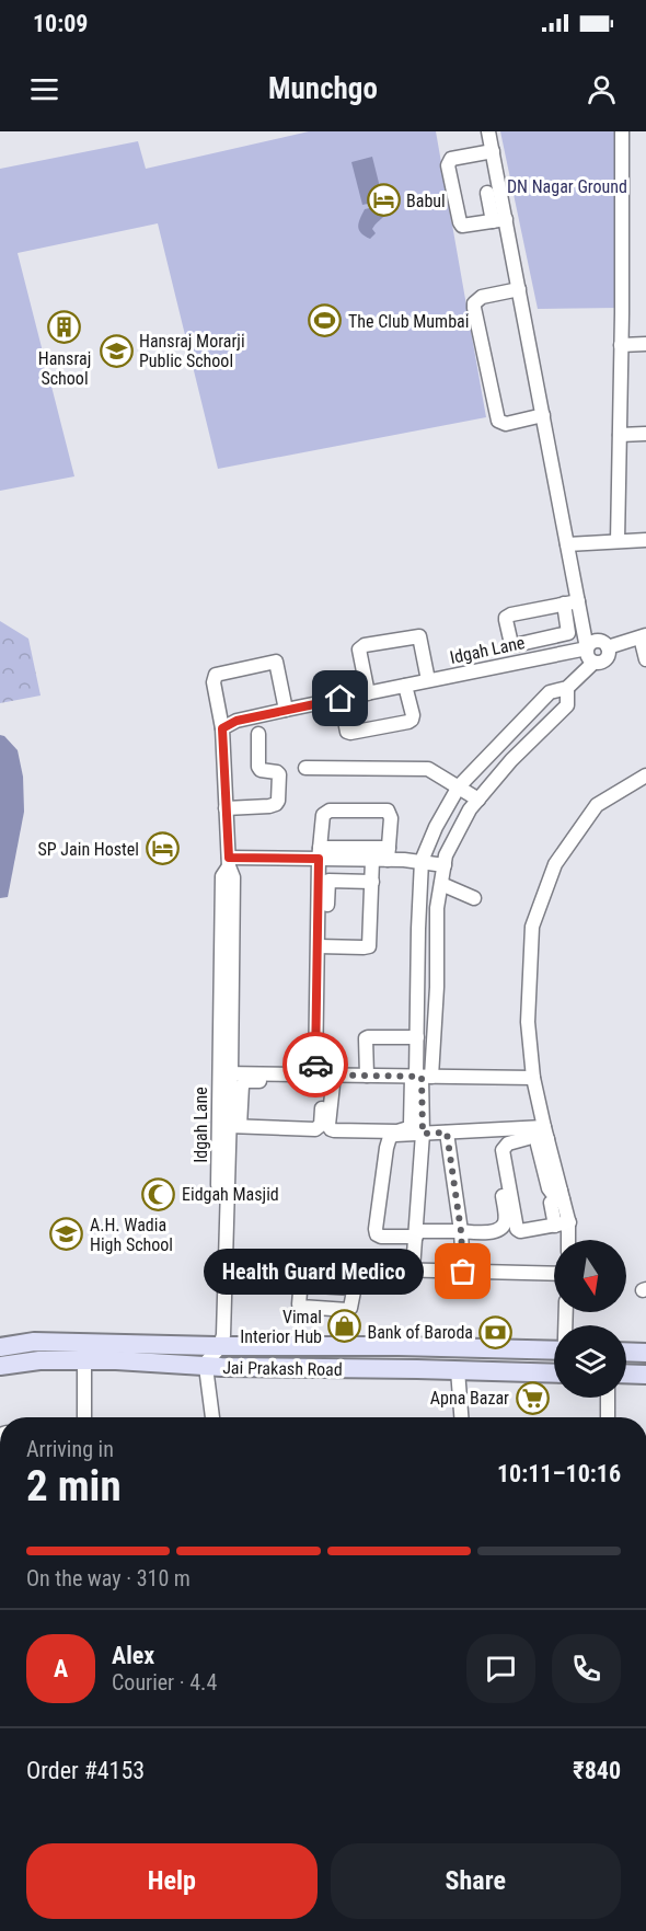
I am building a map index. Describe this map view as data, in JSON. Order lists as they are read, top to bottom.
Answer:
{
  "streets": {
    "main road": ["Jai Prakash Road"],
    "street": ["Idgah Lane"]
  },
  "crossings": [
    ["Idgah Lane", "Jai Prakash Road"]
  ],
  "parks": ["DN Nagar Ground"],
  "places": {
    "hotel": ["Babul", "SP Jain Hostel"],
    "sports": ["The Club Mumbai"],
    "building": ["Hansraj School"],
    "school or university": ["Hansraj Morarji Public School", "A.H. Wadia High School"],
    "mosque": ["Eidgah Masjid"],
    "other": ["Health Guard Medico"],
    "shop": ["Vimal Interior Hub"],
    "bank": ["Bank of Baroda"],
    "supermarket": ["Apna Bazar"]
  },
  "north": "bottom",
  "page": {
    "status": "10:09",
    "header": "Munchgo",
    "bubble": "Health Guard Medico",
    "heading": ["2 min", "Arriving in", "10:11–10:16"],
    "panel": [
      "Alex",
      "Courier · 4.4",
      "Order #4153",
      "₹840"
    ],
    "bar": "On the way · 310 m",
    "round": "A",
    "buttons": ["Help", "Share"]
  }
}
